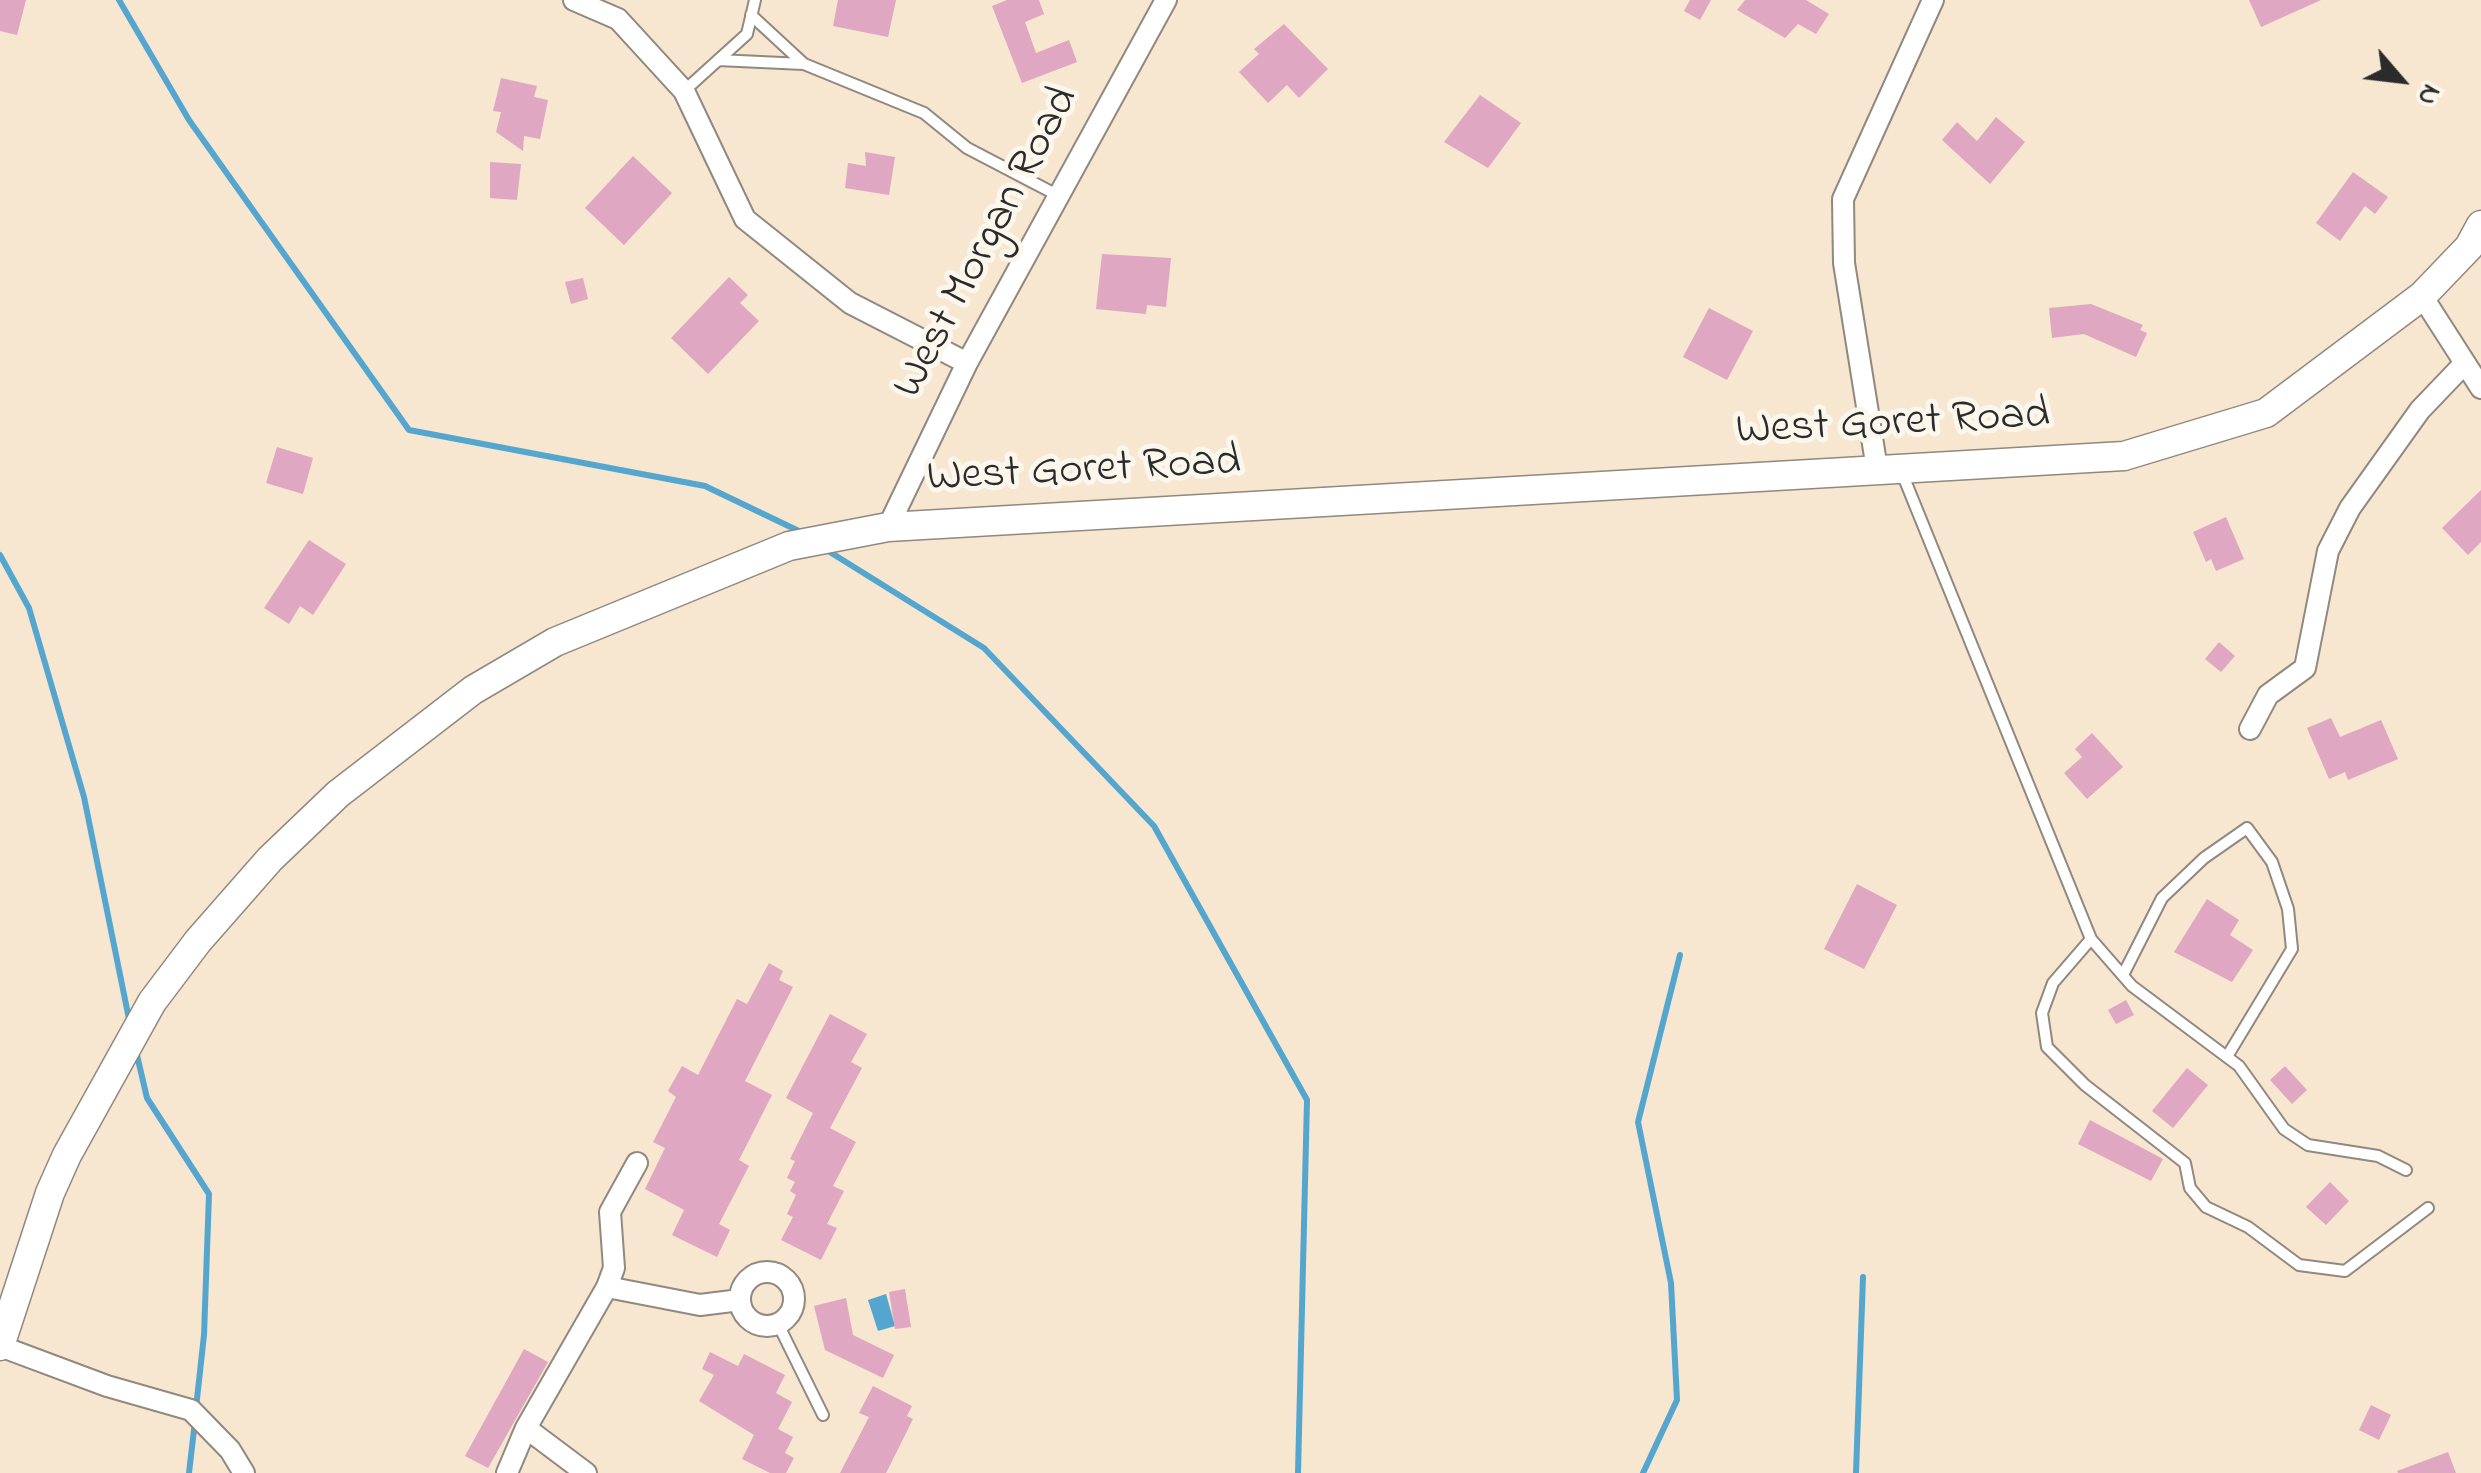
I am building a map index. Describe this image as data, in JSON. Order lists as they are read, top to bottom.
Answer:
{
  "streets": {
    "street": ["West Morgan Road", "West Goret Road"]
  },
  "crossings": [
    ["West Morgan Road", "West Goret Road"]
  ],
  "north": "bottom right"
}
